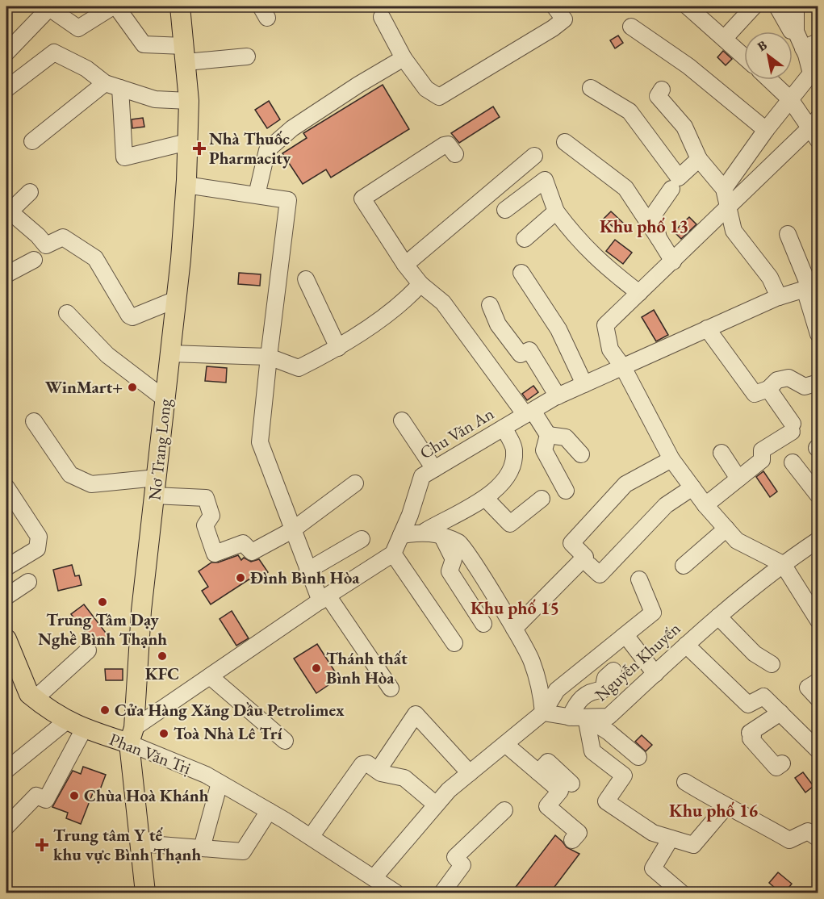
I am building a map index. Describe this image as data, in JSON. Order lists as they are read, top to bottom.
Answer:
{
  "streets": {
    "main road": ["Nơ Trang Long", "Phan Văn Trị"],
    "street": ["Chu Văn An", "Nguyễn Khuyến"]
  },
  "crossings": [
    ["Nơ Trang Long", "Phan Văn Trị"]
  ],
  "districts": ["Khu phố 13", "Khu phố 15", "Khu phố 16"],
  "places": {
    "health": ["Nhà Thuốc Pharmacity", "Trung tâm Y tế khu vực Bình Thạnh"],
    "other": [
      "WinMart+",
      "Đình Bình Hòa",
      "Trung Tâm Dạy Nghề Bình Thạnh",
      "KFC",
      "Thánh thất Bình Hòa",
      "Cửa Hàng Xăng Dầu Petrolimex",
      "Toà Nhà Lê Trí",
      "Chùa Hoà Khánh"
    ]
  },
  "north": "top left"
}
